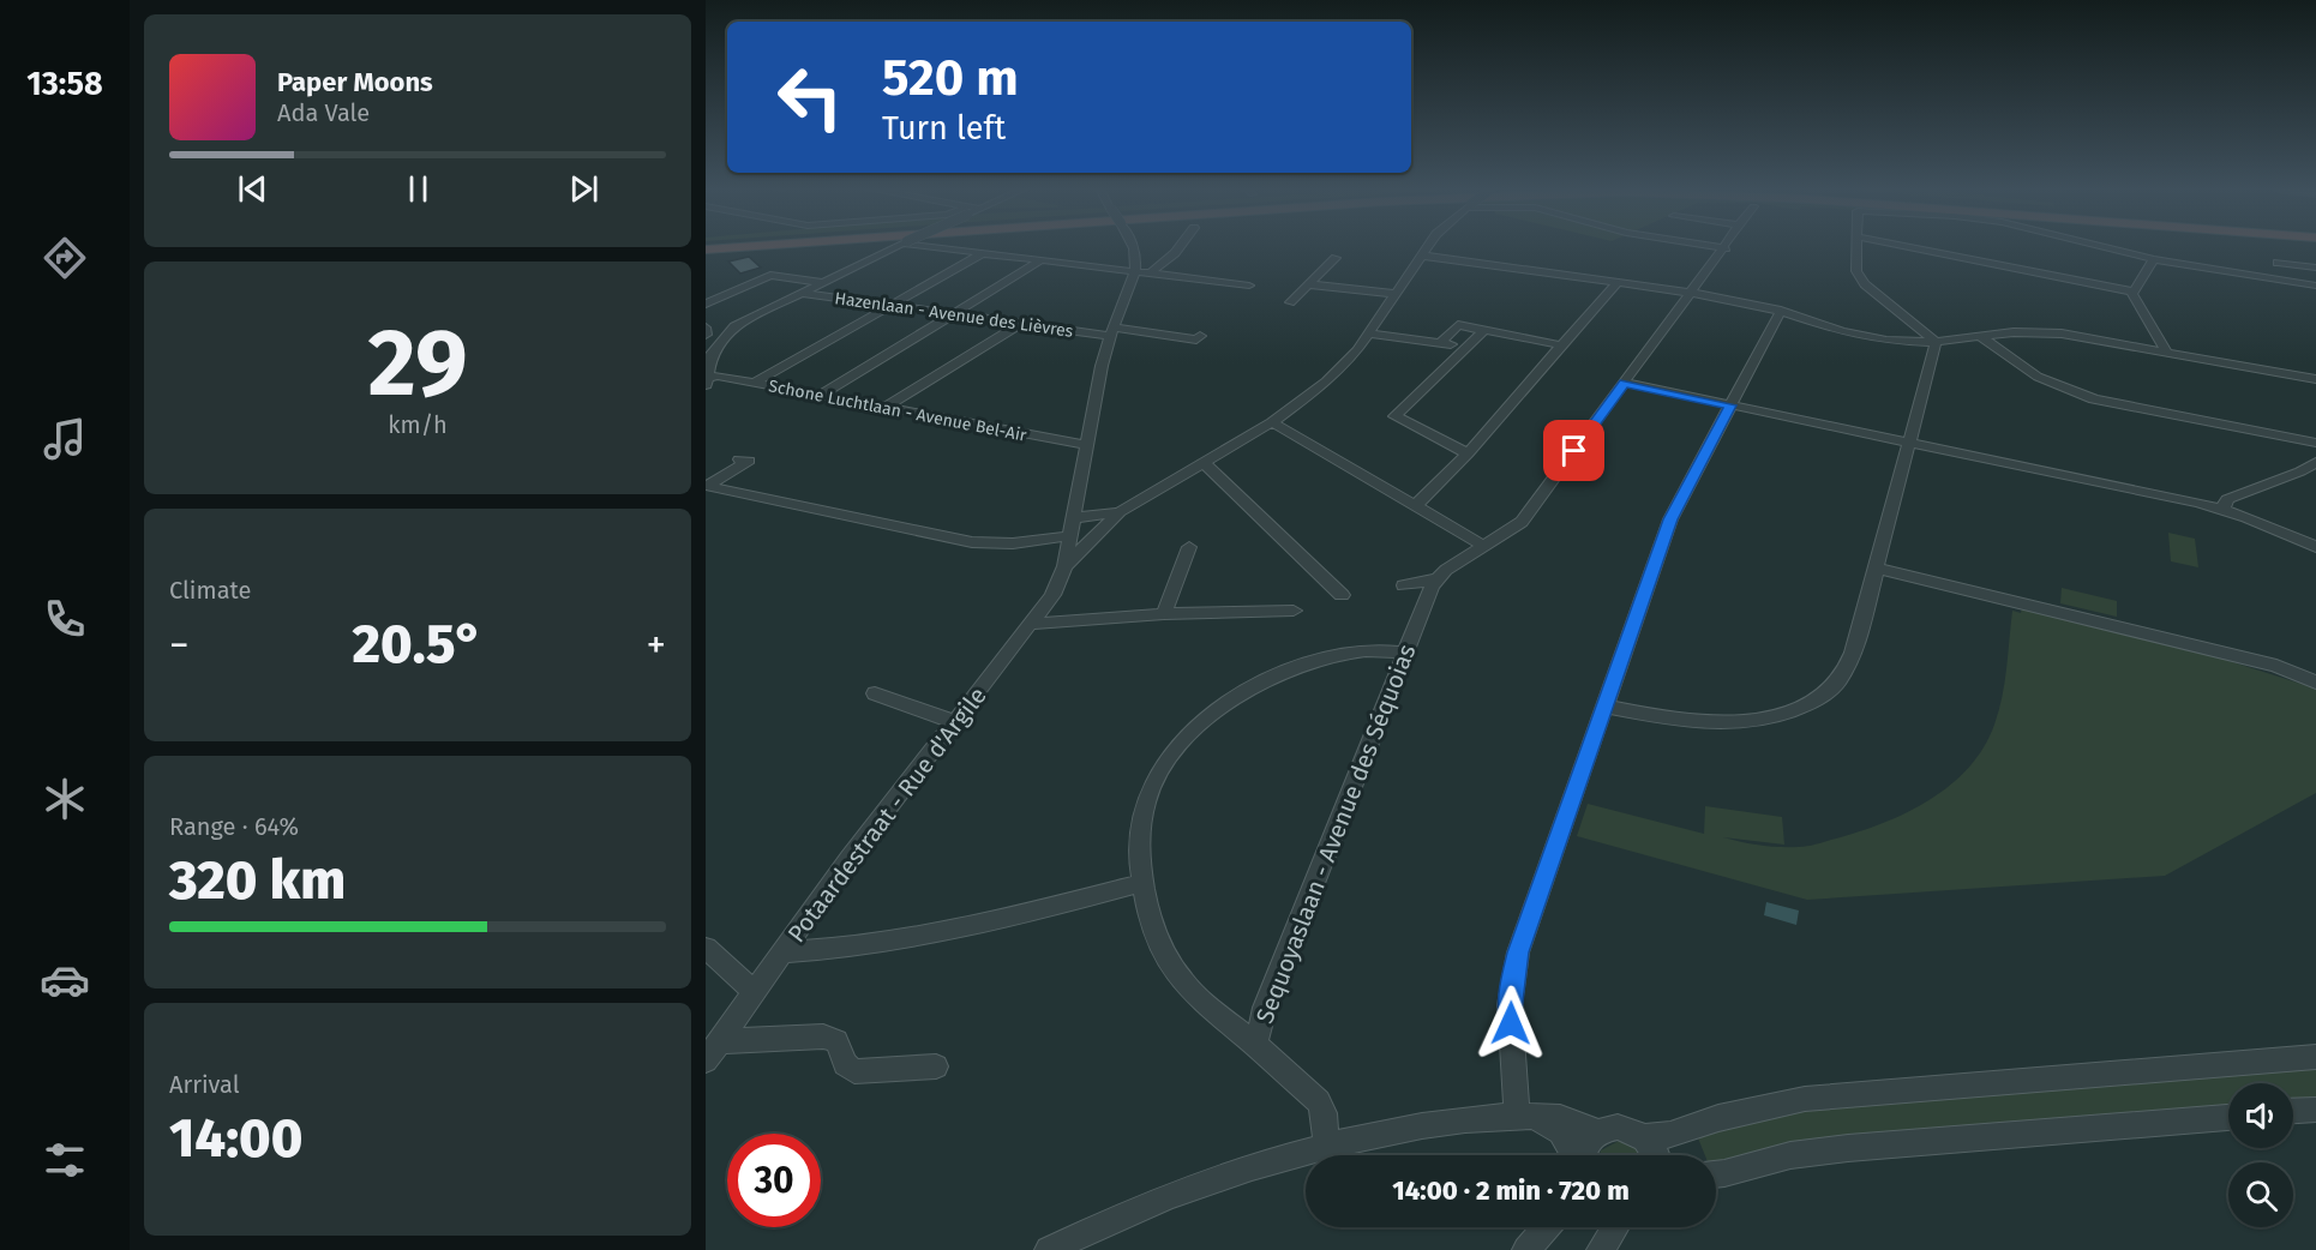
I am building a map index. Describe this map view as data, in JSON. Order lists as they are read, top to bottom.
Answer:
{
  "streets": {
    "street": [
      "Hazenlaan - Avenue des Lièvres",
      "Schone Luchtlaan - Avenue Bel-Air",
      "Potaardestraat - Rue d'Argile",
      "Sequoyaslaan - Avenue des Séquoias"
    ]
  },
  "page": {
    "tabs": "13:58",
    "turn": ["520 m", "Turn left"],
    "song": ["Paper Moons", "Ada Vale"],
    "tile": [
      ["29", "km/h"],
      "Climate",
      ["Range · 64%", "320 km"],
      ["Arrival", "14:00"]
    ],
    "heat": ["−", "20.5°", "+"],
    "limit": "30",
    "trip": "14:00 · 2 min · 720 m"
  }
}
